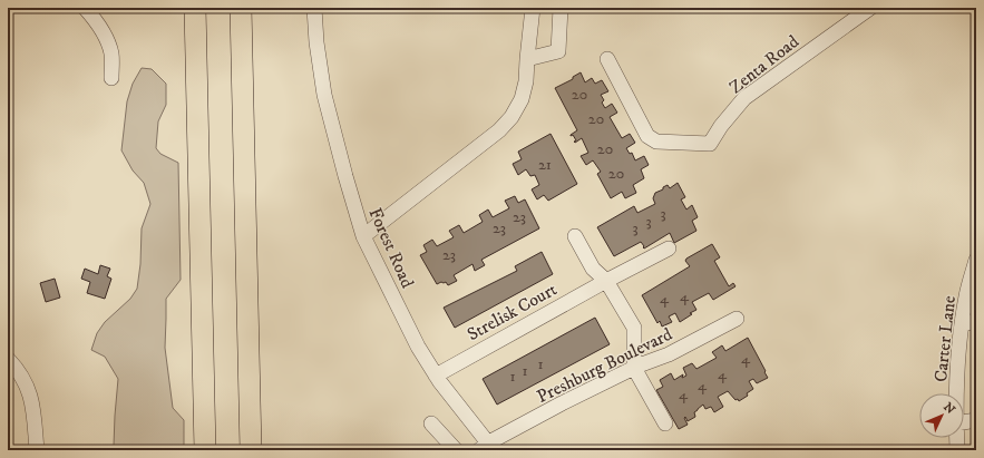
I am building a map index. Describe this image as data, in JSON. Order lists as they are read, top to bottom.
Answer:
{
  "streets": {
    "street": [
      "Zenta Road",
      "Forest Road",
      "Strelisk Court",
      "Carter Lane",
      "Preshburg Boulevard"
    ]
  },
  "crossings": [
    ["Forest Road", "Strelisk Court"],
    ["Forest Road", "Preshburg Boulevard"]
  ],
  "house_numbers": [
    "20",
    "20",
    "20",
    "21",
    "20",
    "3",
    "23",
    "3",
    "23",
    "3",
    "23",
    "4",
    "4",
    "4",
    "1",
    "1",
    "4",
    "1",
    "4",
    "4"
  ],
  "north": "top right"
}
